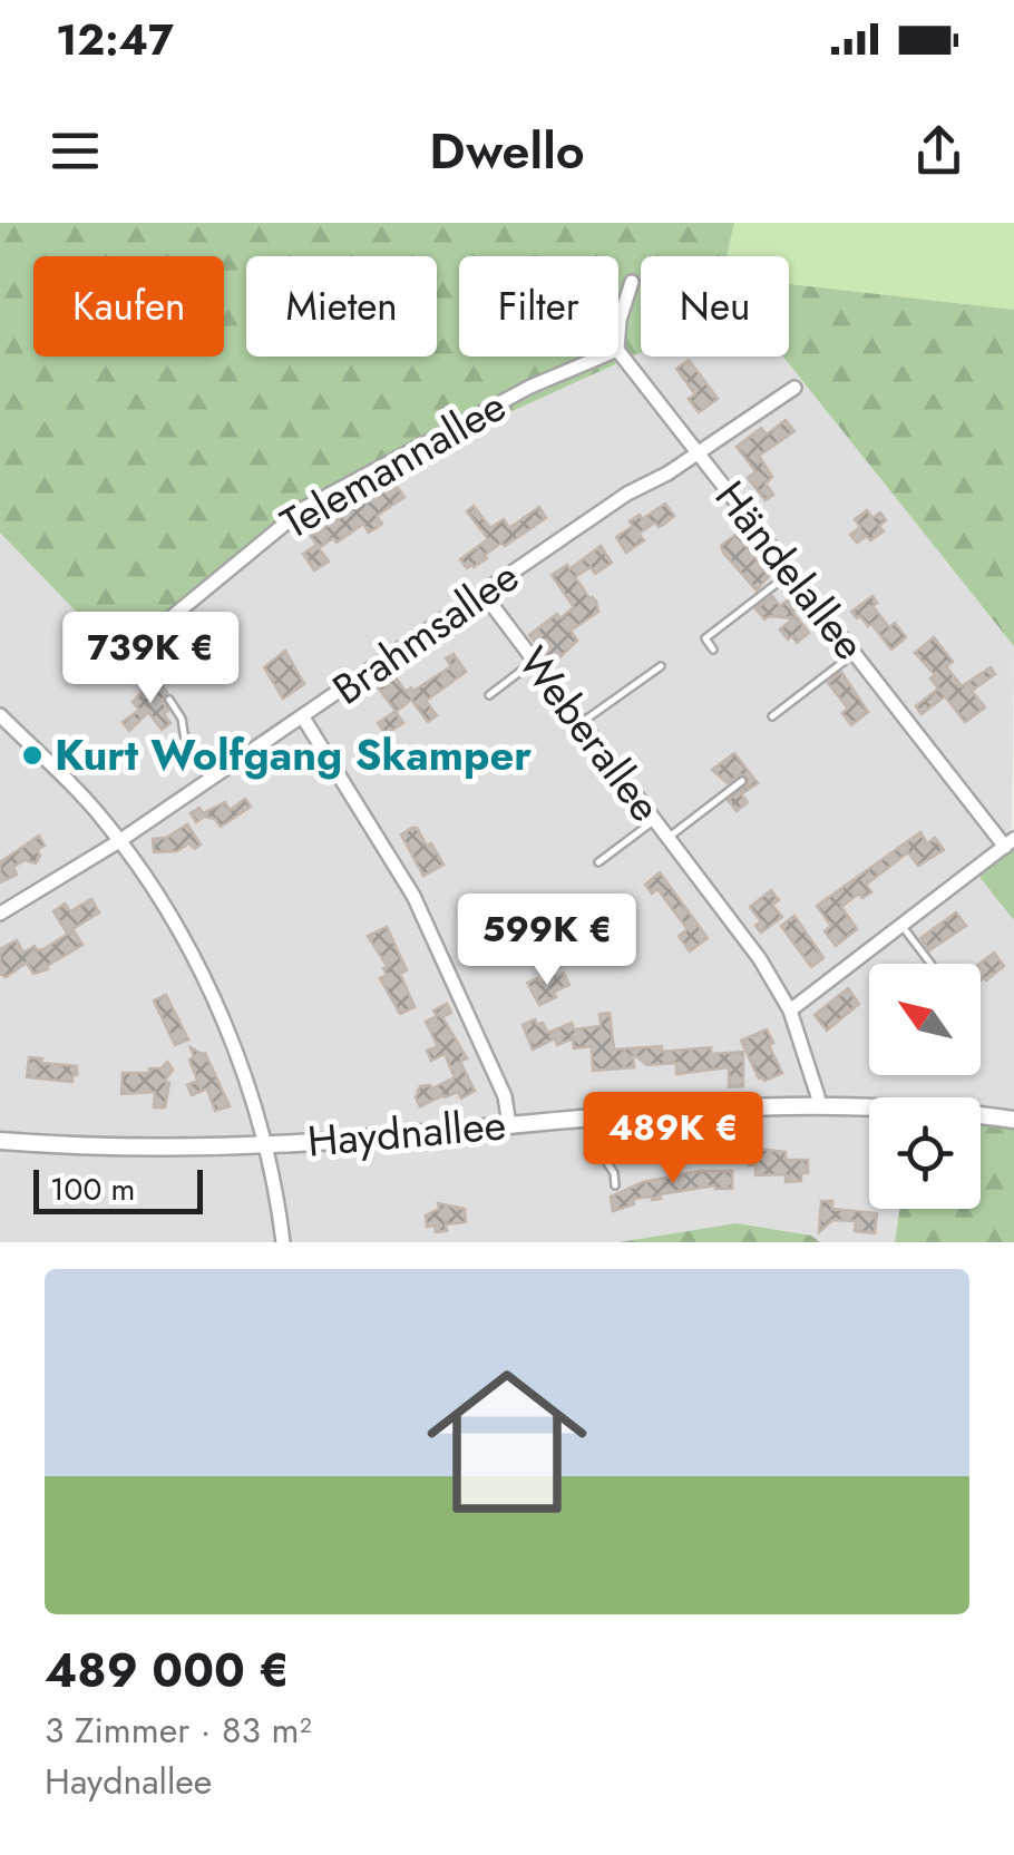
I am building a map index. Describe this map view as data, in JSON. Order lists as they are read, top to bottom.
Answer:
{
  "streets": {
    "street": [
      "Telemannallee",
      "Händelallee",
      "Brahmsallee",
      "Weberallee",
      "Haydnallee"
    ]
  },
  "crossings": [
    ["Händelallee", "Brahmsallee"],
    ["Brahmsallee", "Weberallee"],
    ["Weberallee", "Haydnallee"]
  ],
  "places": ["Kurt Wolfgang Skamper"],
  "scale_bar": "100 m",
  "north": "top left",
  "page": {
    "status": "12:47",
    "header": "Dwello",
    "chip": [
      "Kaufen",
      "Mieten",
      "Filter",
      "Neu"
    ],
    "price": ["739K €", "599K €", "489K €"],
    "scale": "100 m",
    "list": [
      {
        "name": "489 000 €",
        "note": "3 Zimmer · 83 m² · Haydnallee"
      }
    ]
  }
}
